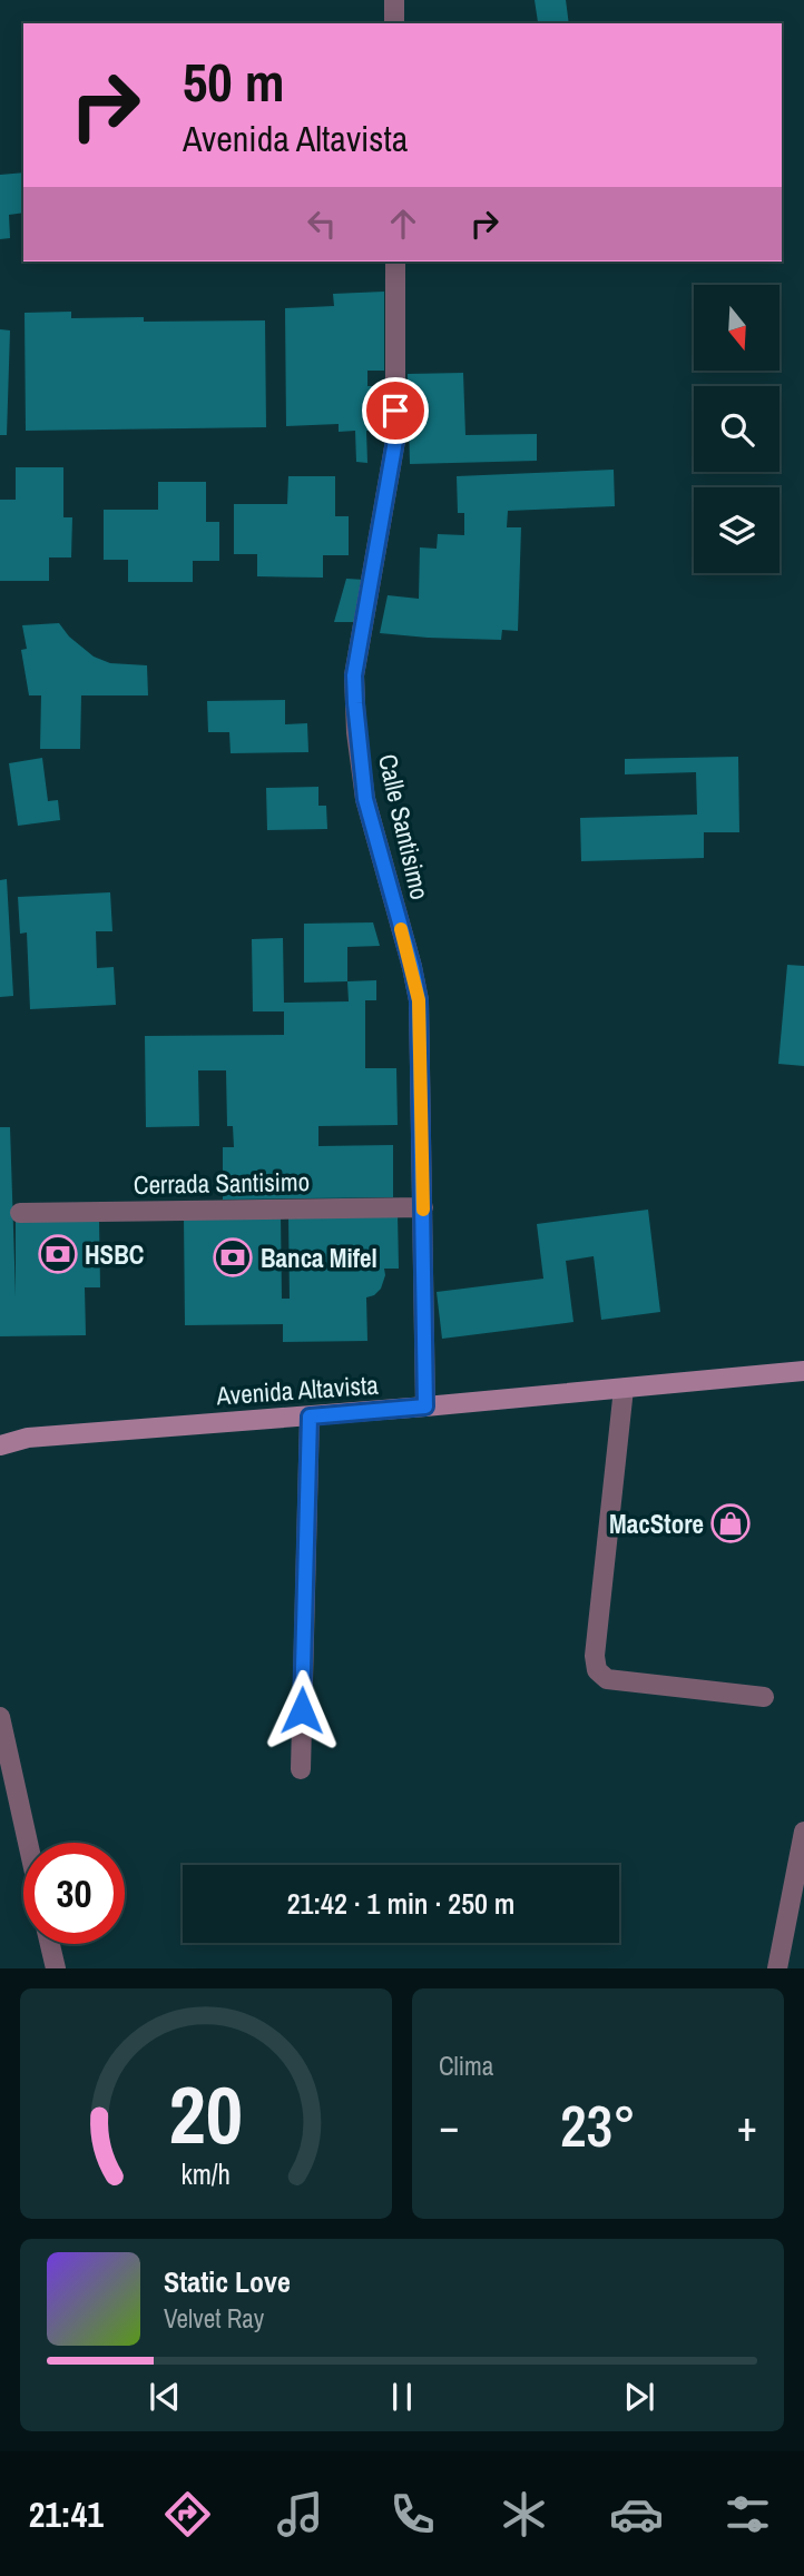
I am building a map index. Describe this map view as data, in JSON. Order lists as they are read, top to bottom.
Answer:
{
  "streets": {
    "main road": ["Avenida Altavista"],
    "street": ["Calle Santisimo", "Cerrada Santisimo"]
  },
  "crossings": [
    ["Calle Santisimo", "Cerrada Santisimo"],
    ["Calle Santisimo", "Avenida Altavista"]
  ],
  "places": {
    "bank": ["HSBC", "Banca Mifel"],
    "shop": ["MacStore"]
  },
  "north": "bottom",
  "page": {
    "turn": ["50 m", "Avenida Altavista"],
    "limit": "30",
    "trip": "21:42 · 1 min · 250 m",
    "tile": "Clima",
    "heat": ["−", "23°", "+"],
    "song": ["Static Love", "Velvet Ray"],
    "tabs": "21:41",
    "gauge": ["20", "km/h"]
  }
}
